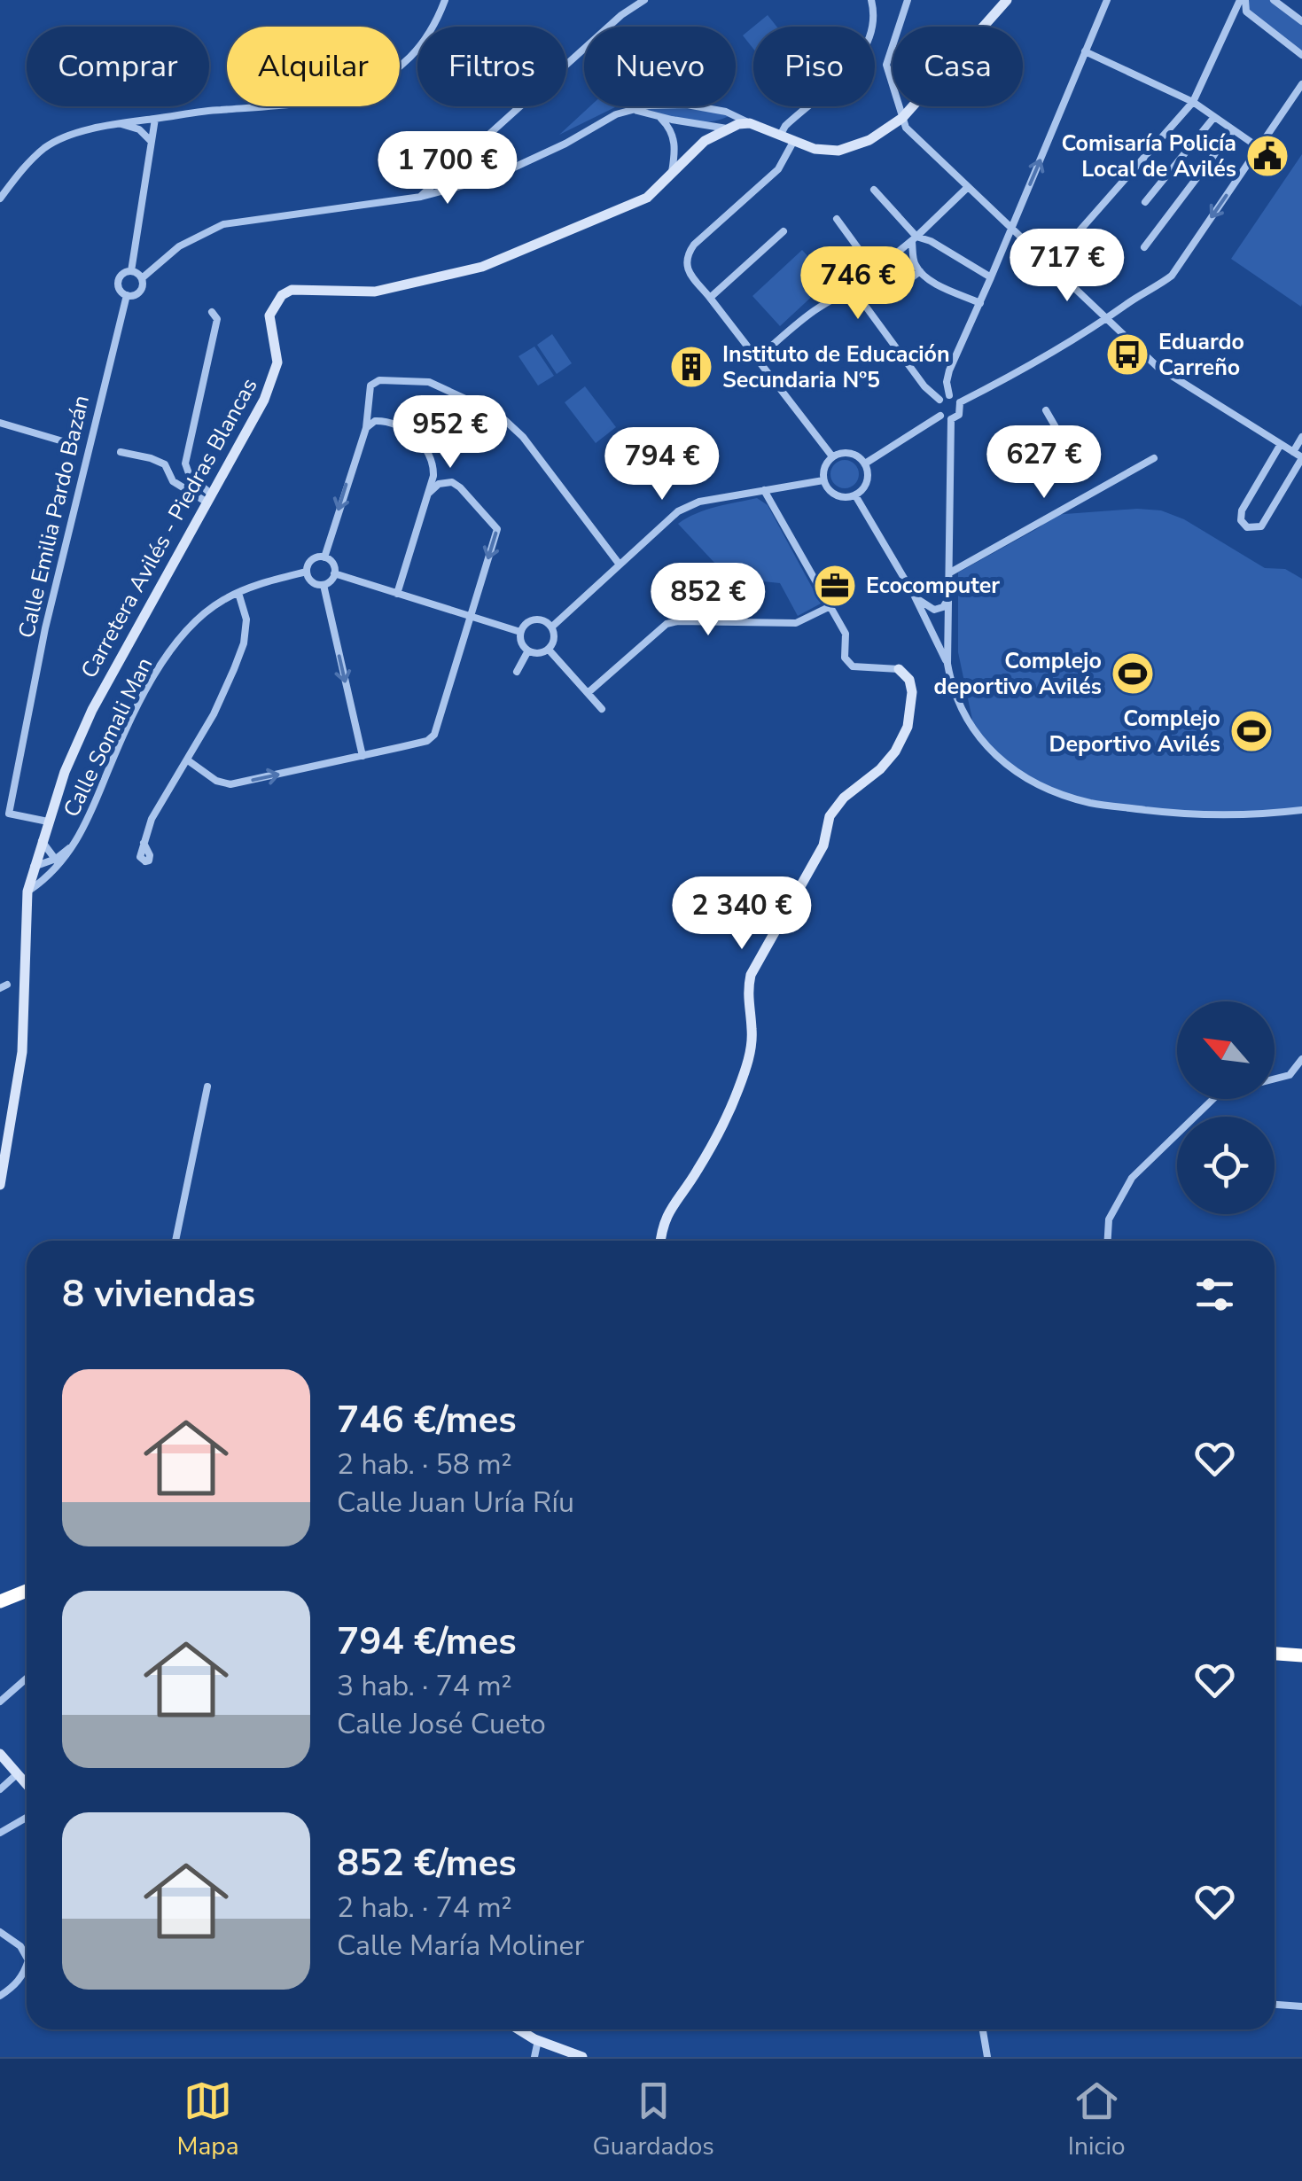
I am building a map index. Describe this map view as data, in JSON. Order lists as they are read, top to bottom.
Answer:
{
  "streets": {
    "street": ["Calle Emilia Pardo Bazán", "Carretera Avilés - Piedras Blancas", "Calle Somali Man"]
  },
  "crossings": [
    ["Calle Emilia Pardo Bazán", "Carretera Avilés - Piedras Blancas"],
    ["Carretera Avilés - Piedras Blancas", "Calle Somali Man"]
  ],
  "places": {
    "public building": ["Comisaría Policía Local de Avilés"],
    "bus stop": ["Eduardo Carreño"],
    "building": ["Instituto de Educación Secundaria Nº5"],
    "office": ["Ecocomputer"],
    "sports": ["Complejo deportivo Avilés", "Complejo Deportivo Avilés"]
  },
  "north": "top left",
  "page": {
    "chip": [
      "Comprar",
      "Alquilar",
      "Filtros",
      "Nuevo",
      "Piso",
      "Casa"
    ],
    "price": [
      "1 700 €",
      "717 €",
      "746 €",
      "952 €",
      "627 €",
      "794 €",
      "852 €",
      "2 340 €"
    ],
    "heading": "8 viviendas",
    "list": [
      {
        "name": "746 €/mes",
        "note": "2 hab. · 58 m² · Calle Juan Uría Ríu"
      },
      {
        "name": "794 €/mes",
        "note": "3 hab. · 74 m² · Calle José Cueto"
      },
      {
        "name": "852 €/mes",
        "note": "2 hab. · 74 m² · Calle María Moliner"
      }
    ],
    "tabs": ["Mapa", "Guardados", "Inicio"]
  }
}
